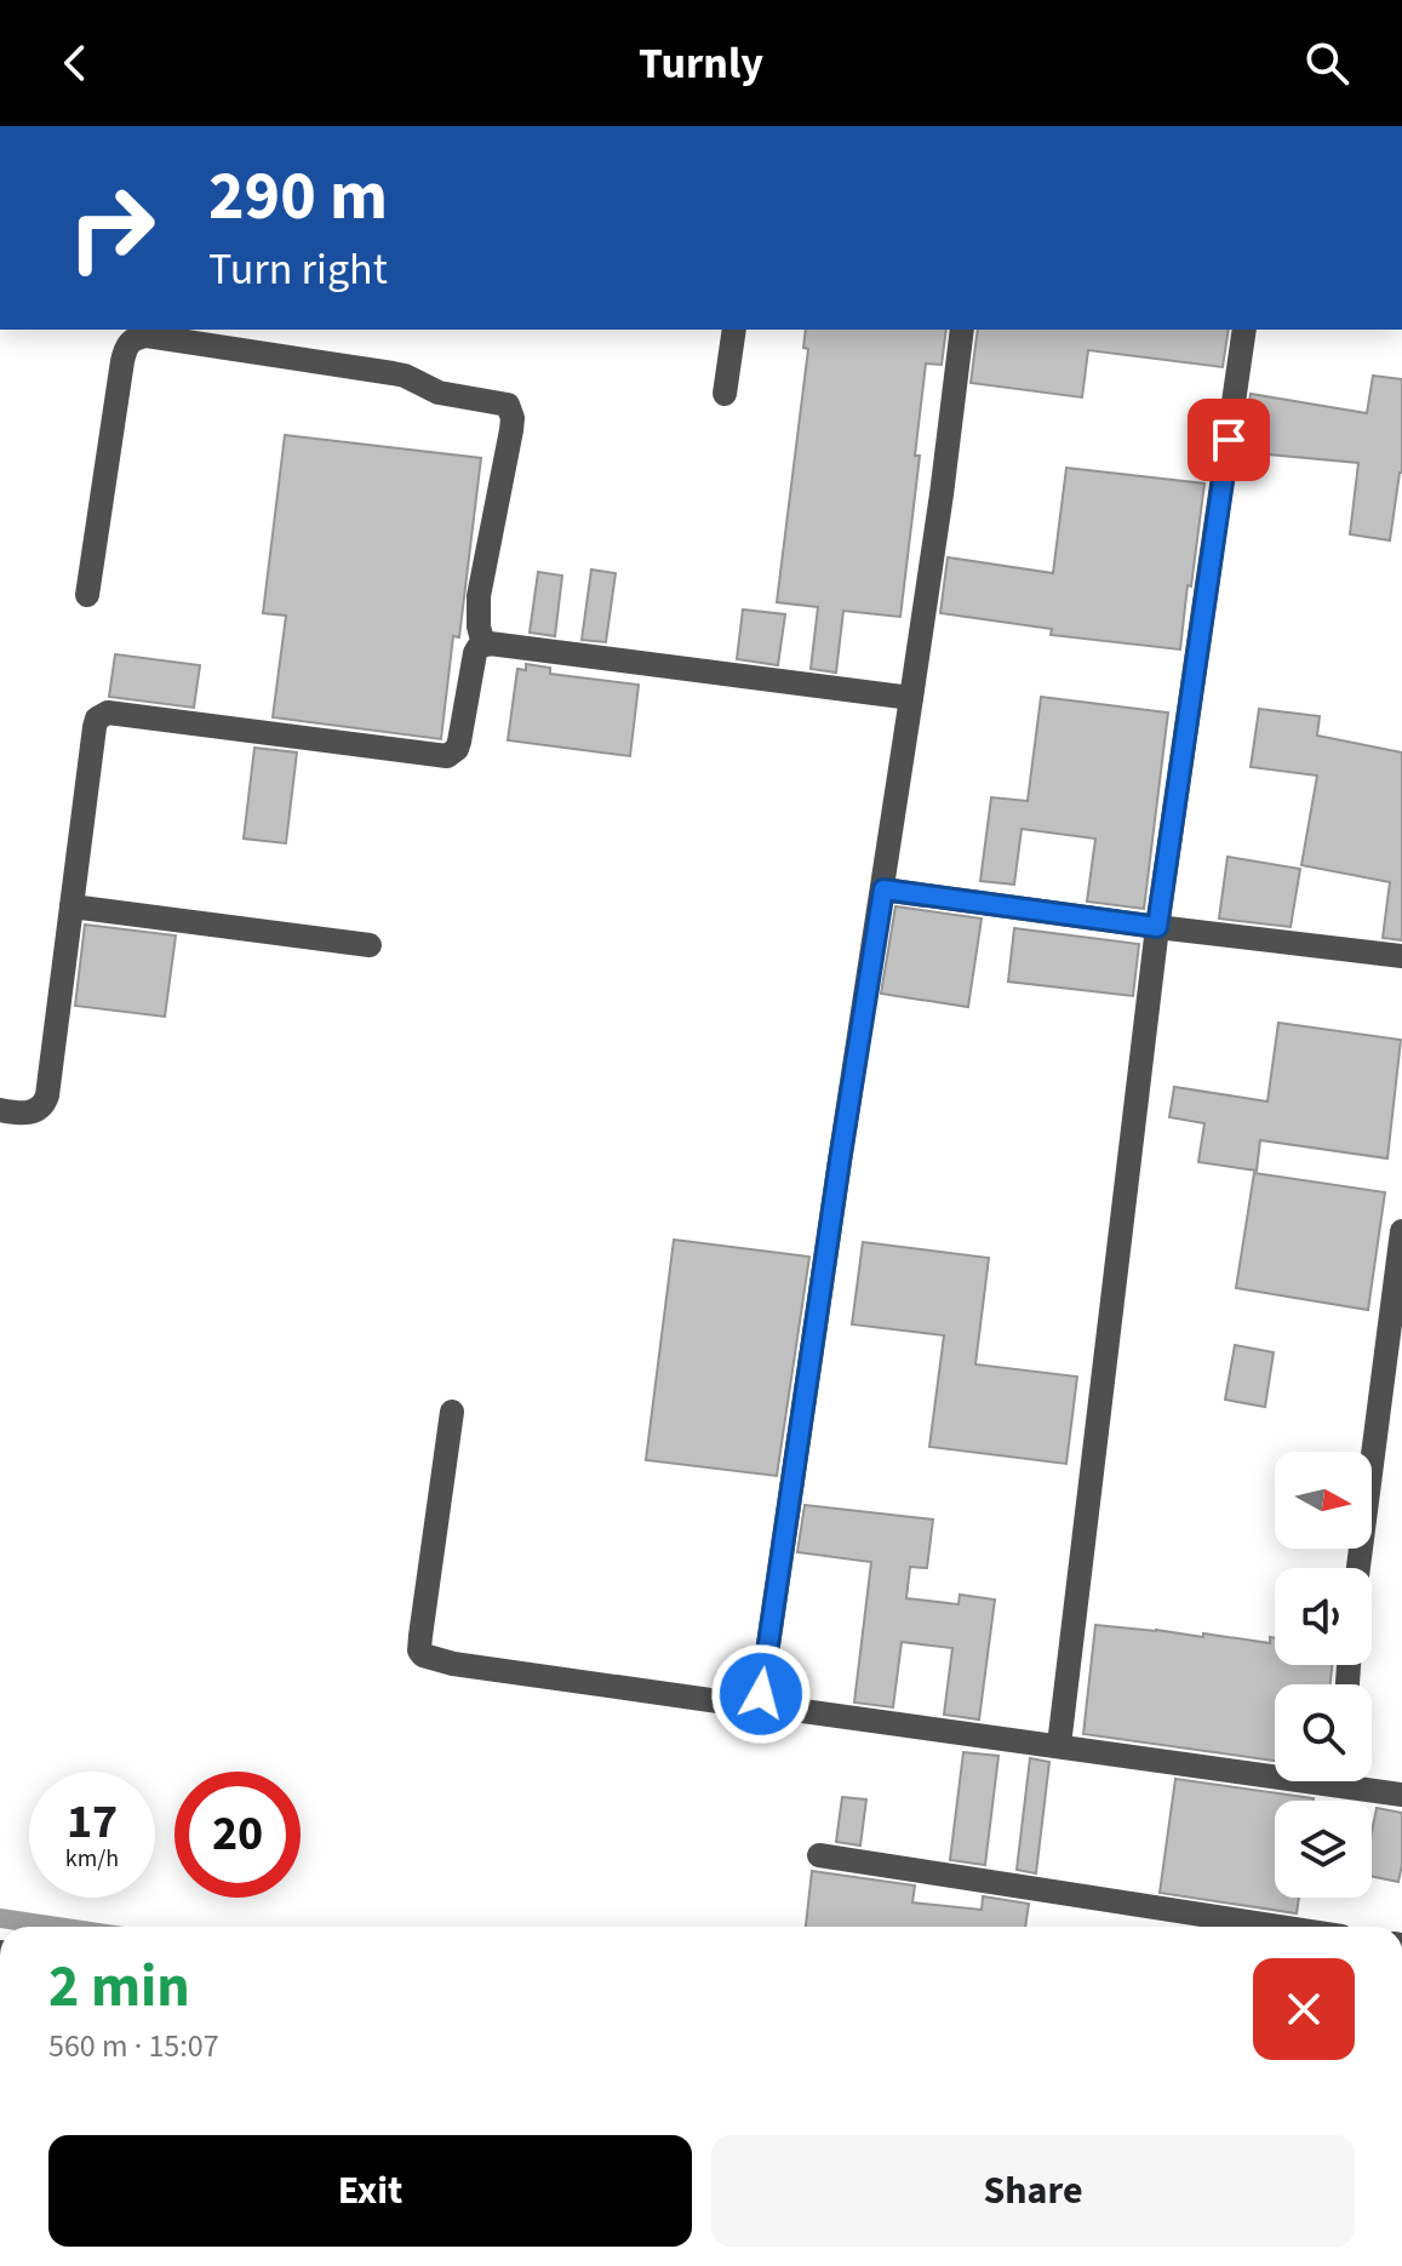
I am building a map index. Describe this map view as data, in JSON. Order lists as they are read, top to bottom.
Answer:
{
  "north": "right",
  "page": {
    "header": "Turnly",
    "turn": ["290 m", "Turn right"],
    "speed": "17 km/h",
    "limit": "20",
    "heading": ["2 min", "560 m · 15:07"],
    "buttons": ["Exit", "Share"]
  }
}
